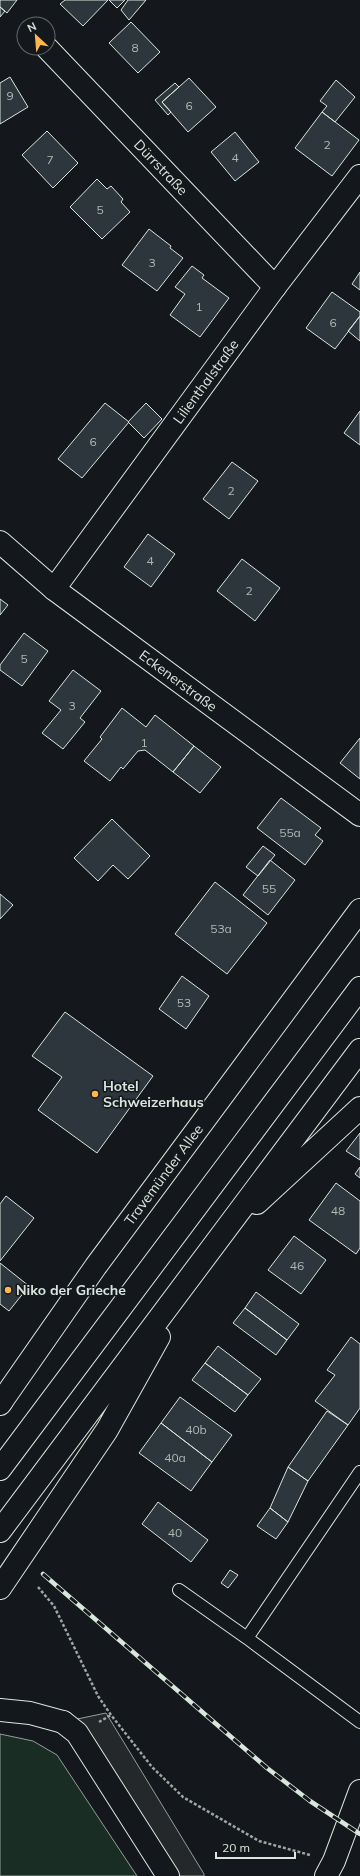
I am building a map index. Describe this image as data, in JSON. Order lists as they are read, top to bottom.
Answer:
{
  "streets": {
    "main road": [
      "Dürrstraße",
      "Lilienthalstraße",
      "Eckenerstraße",
      "Travemünder Allee"
    ]
  },
  "crossings": [
    ["Dürrstraße", "Lilienthalstraße"],
    ["Lilienthalstraße", "Eckenerstraße"]
  ],
  "places": ["Hotel Schweizerhaus", "Niko der Grieche"],
  "house_numbers": [
    "8",
    "9",
    "6",
    "2",
    "4",
    "7",
    "5",
    "3",
    "1",
    "6",
    "6",
    "2",
    "4",
    "2",
    "5",
    "3",
    "1",
    "55a",
    "55",
    "53a",
    "53",
    "48",
    "46",
    "40b",
    "40a",
    "40"
  ],
  "scale_bar": "20 m",
  "north": "top left"
}
